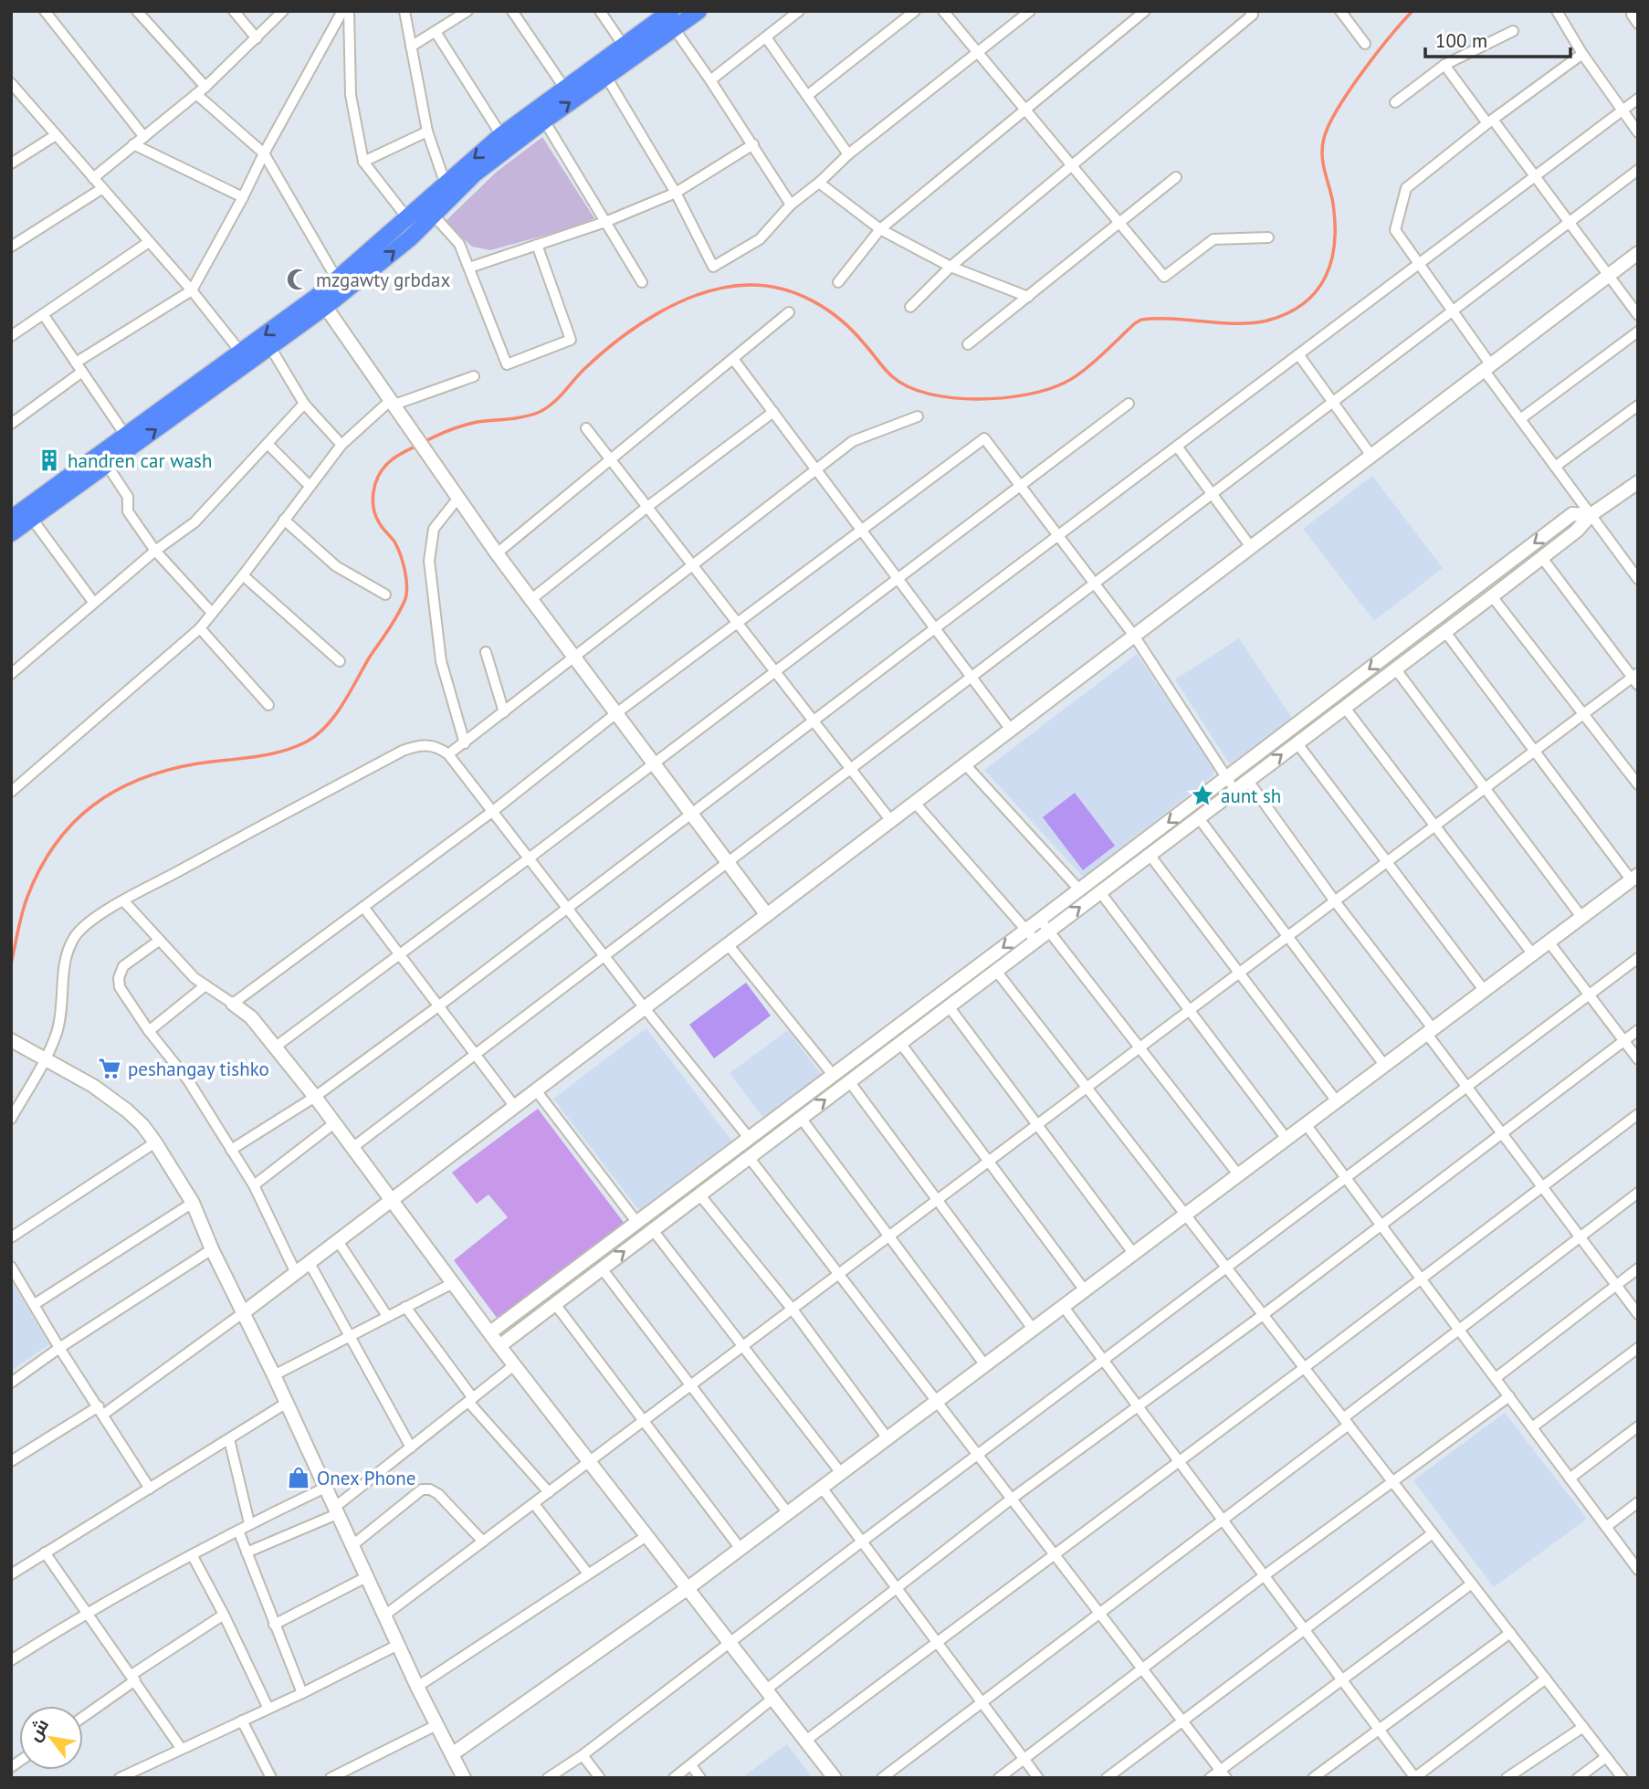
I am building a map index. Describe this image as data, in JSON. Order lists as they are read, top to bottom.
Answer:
{
  "places": {
    "mosque": ["mzgawty grbdax"],
    "building": ["handren car wash"],
    "place": ["aunt sh"],
    "supermarket": ["peshangay tishko"],
    "shop": ["Onex Phone"]
  },
  "scale_bar": "100 m",
  "north": "top left"
}
